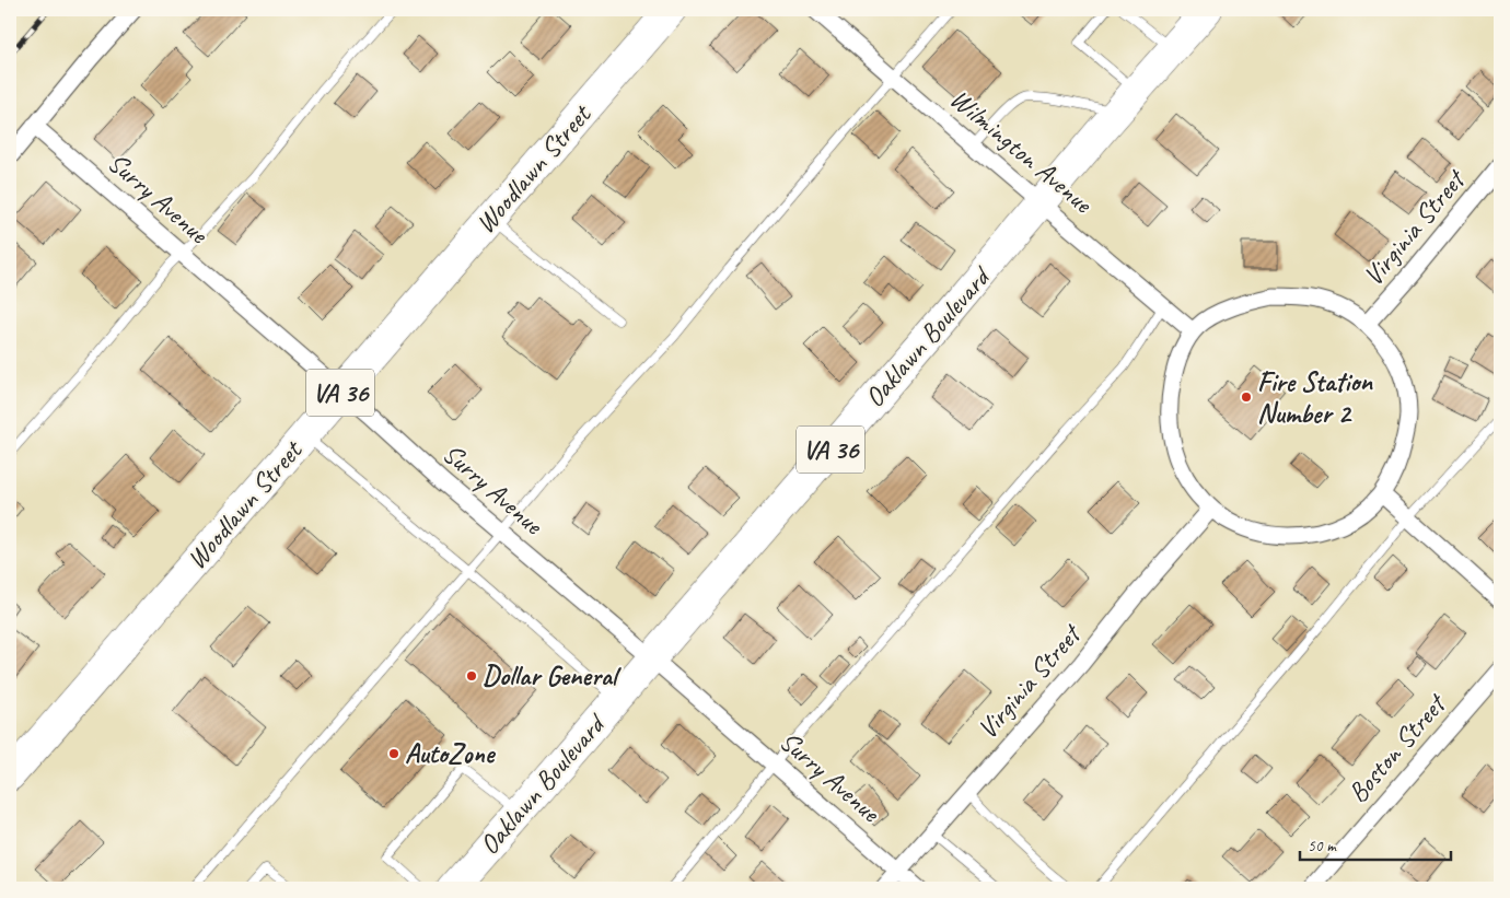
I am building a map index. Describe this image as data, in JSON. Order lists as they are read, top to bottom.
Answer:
{
  "streets": {
    "highway": ["Woodlawn Street", "Oaklawn Boulevard", "VA 36"],
    "street": [
      "Wilmington Avenue",
      "Surry Avenue",
      "Virginia Street",
      "Boston Street"
    ]
  },
  "crossings": [
    ["Wilmington Avenue", "Oaklawn Boulevard"],
    ["Woodlawn Street", "Surry Avenue"],
    ["Surry Avenue", "Virginia Street"],
    ["Surry Avenue", "Oaklawn Boulevard"]
  ],
  "places": ["Fire Station Number 2", "Dollar General", "AutoZone"],
  "scale_bar": "50 m"
}
